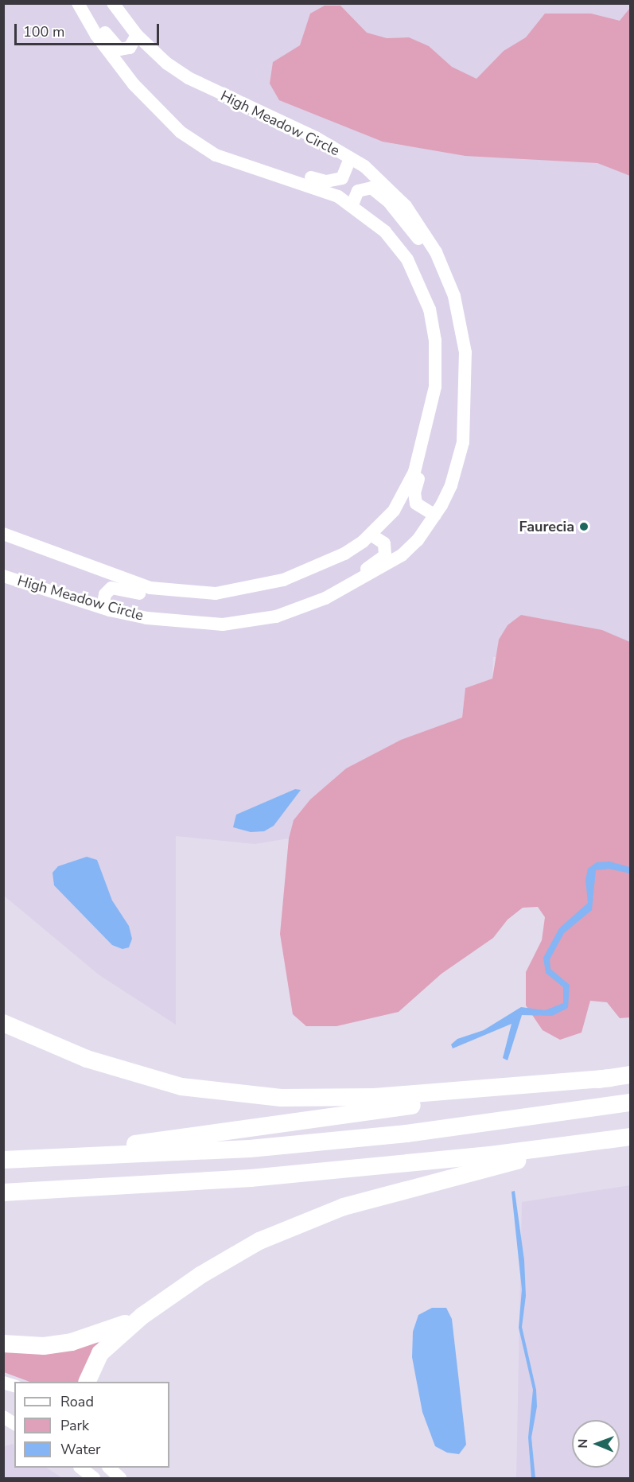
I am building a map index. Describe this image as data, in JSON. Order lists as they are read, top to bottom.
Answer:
{
  "streets": {
    "street": ["High Meadow Circle"]
  },
  "places": ["Faurecia"],
  "legend": ["Road", "Park", "Water"],
  "scale_bar": "100 m",
  "north": "left"
}
